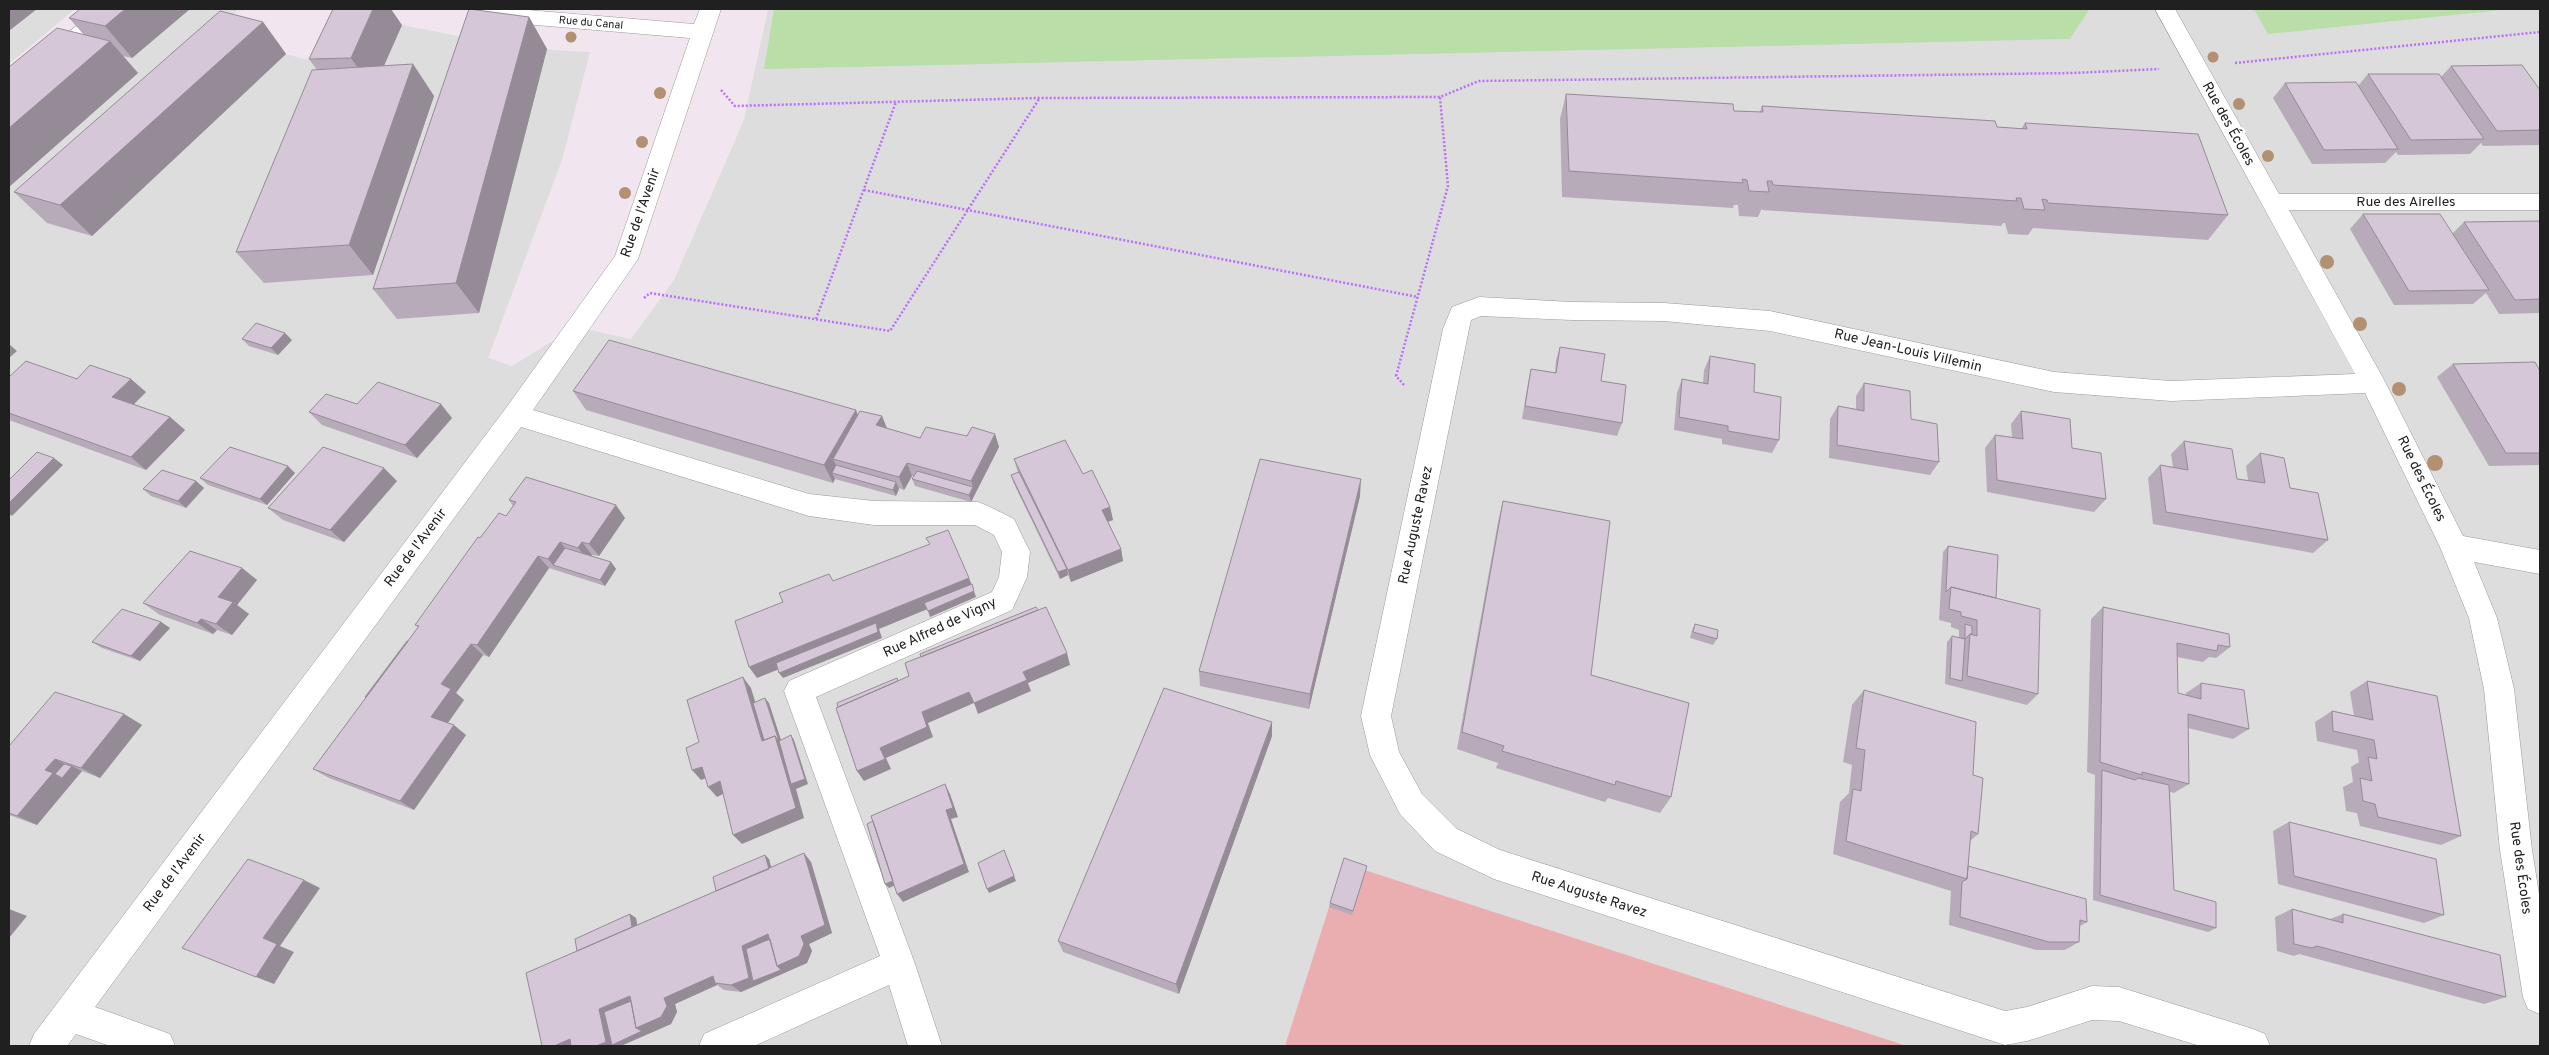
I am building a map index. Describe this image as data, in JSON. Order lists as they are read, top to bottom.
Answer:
{
  "streets": {
    "street": [
      "Rue du Canal",
      "Rue des Écoles",
      "Rue des Airelles",
      "Rue de l'Avenir",
      "Rue Jean-Louis Villemin",
      "Rue Auguste Ravez",
      "Rue Alfred de Vigny"
    ]
  },
  "crossings": [
    ["Rue du Canal", "Rue de l'Avenir"],
    ["Rue des Écoles", "Rue des Airelles"],
    ["Rue des Écoles", "Rue Jean-Louis Villemin"],
    ["Rue de l'Avenir", "Rue Alfred de Vigny"],
    ["Rue Jean-Louis Villemin", "Rue Auguste Ravez"]
  ]
}
